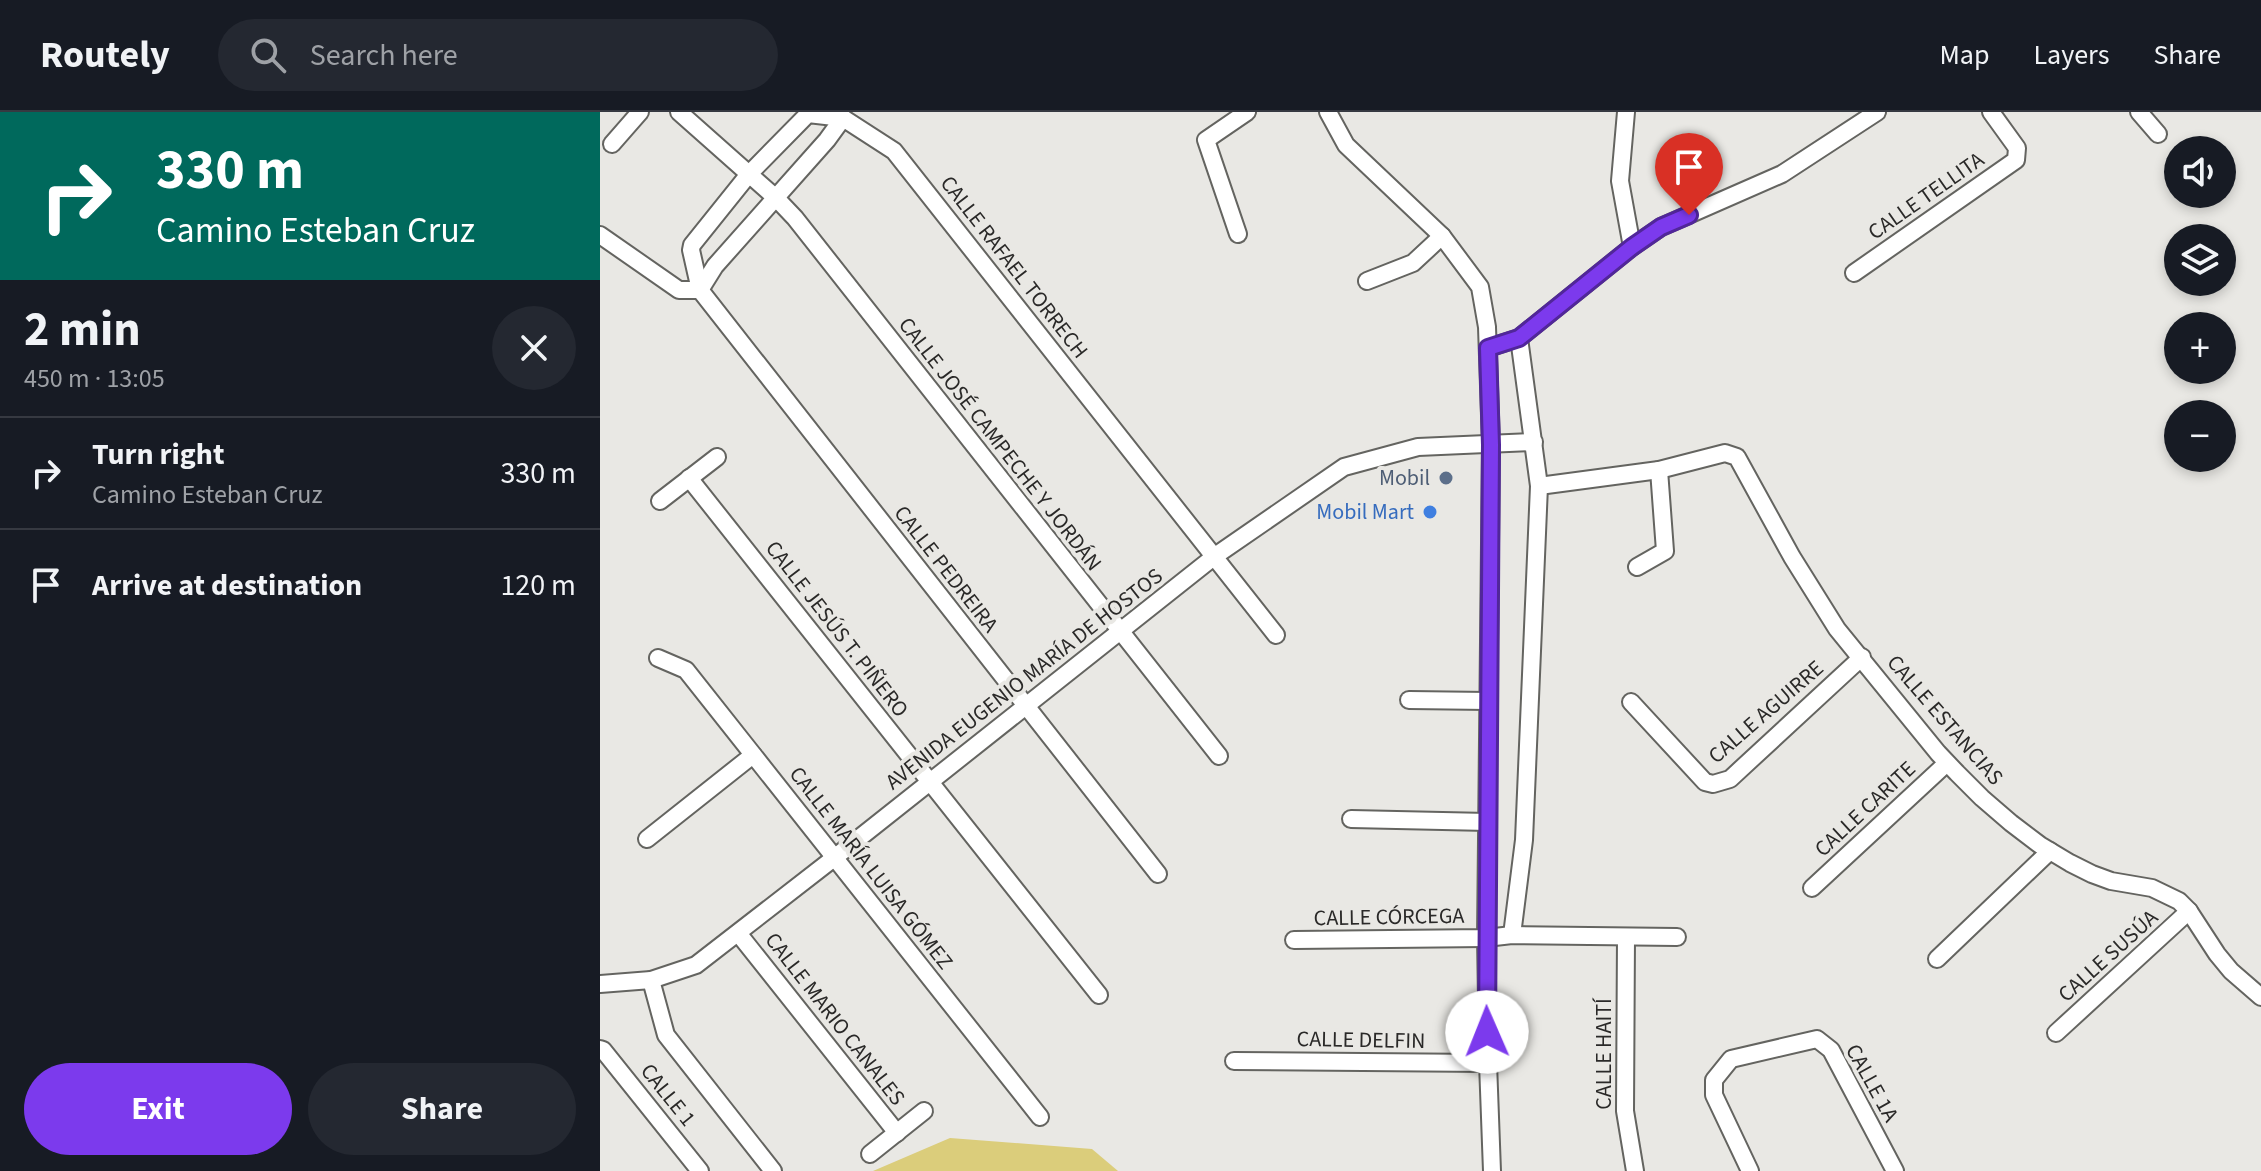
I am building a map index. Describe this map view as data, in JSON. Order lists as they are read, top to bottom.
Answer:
{
  "streets": {
    "street": [
      "CALLE TELLITA",
      "CALLE RAFAEL TORRECH",
      "CALLE JOSÉ CAMPECHE Y JORDÁN",
      "CALLE PEDREIRA",
      "CALLE JESÚS T. PIÑERO",
      "AVENIDA EUGENIO MARÍA DE HOSTOS",
      "CALLE AGUIRRE",
      "CALLE ESTANCIAS",
      "CALLE CARITE",
      "CALLE MARÍA LUISA GÓMEZ",
      "CALLE CÓRCEGA",
      "CALLE SUSÚA",
      "CALLE MARIO CANALES",
      "CALLE DELFIN",
      "CALLE HAITÍ",
      "CALLE 1A",
      "CALLE 1"
    ]
  },
  "crossings": [
    ["CALLE RAFAEL TORRECH", "AVENIDA EUGENIO MARÍA DE HOSTOS"],
    ["CALLE JOSÉ CAMPECHE Y JORDÁN", "AVENIDA EUGENIO MARÍA DE HOSTOS"],
    ["CALLE PEDREIRA", "AVENIDA EUGENIO MARÍA DE HOSTOS"],
    ["CALLE JESÚS T. PIÑERO", "AVENIDA EUGENIO MARÍA DE HOSTOS"],
    ["AVENIDA EUGENIO MARÍA DE HOSTOS", "CALLE MARÍA LUISA GÓMEZ"],
    ["AVENIDA EUGENIO MARÍA DE HOSTOS", "CALLE MARIO CANALES"],
    ["CALLE AGUIRRE", "CALLE ESTANCIAS"],
    ["CALLE ESTANCIAS", "CALLE CARITE"],
    ["CALLE ESTANCIAS", "CALLE SUSÚA"],
    ["CALLE CÓRCEGA", "CALLE HAITÍ"]
  ],
  "places": ["Mobil", "Mobil Mart"],
  "page": {
    "header": "Routely",
    "search": "Search here",
    "nav": ["Map", "Layers", "Share"],
    "turn": ["330 m", "Camino Esteban Cruz"],
    "map_buttons": ["+", "−"],
    "heading": ["2 min", "450 m · 13:05"],
    "list": [
      {
        "name": "Turn right",
        "note": "Camino Esteban Cruz",
        "value": "330 m"
      },
      {
        "name": "Arrive at destination",
        "value": "120 m"
      }
    ],
    "buttons": ["Exit", "Share"]
  }
}
